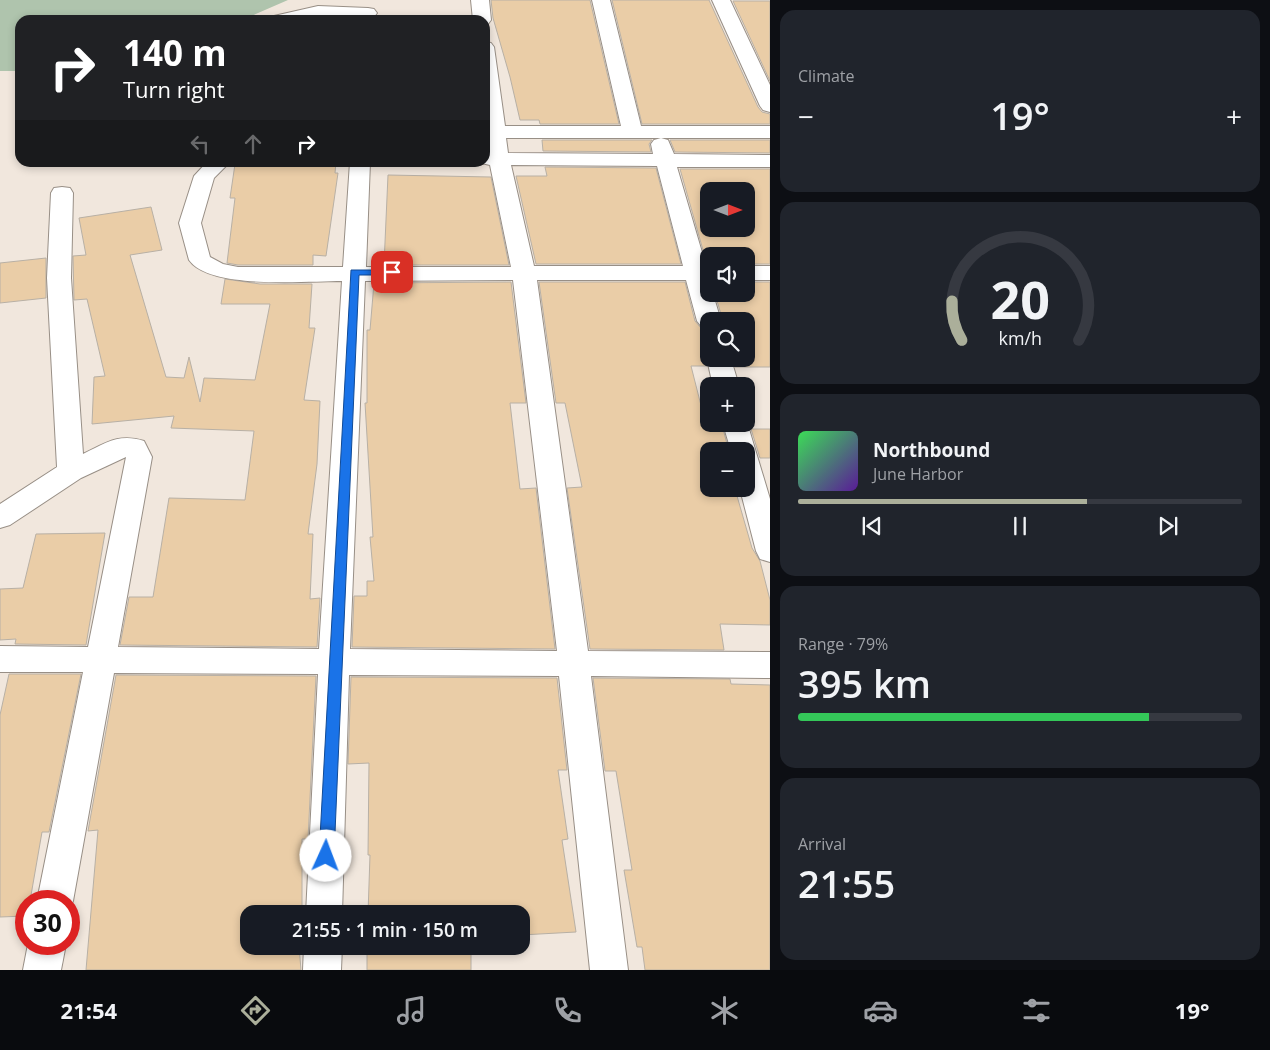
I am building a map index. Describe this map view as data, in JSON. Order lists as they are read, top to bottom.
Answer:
{
  "north": "right",
  "page": {
    "tile": [
      "Climate",
      ["Range · 79%", "395 km"],
      ["Arrival", "21:55"]
    ],
    "turn": ["140 m", "Turn right"],
    "heat": ["−", "19°", "+"],
    "map_buttons": ["+", "−"],
    "song": ["Northbound", "June Harbor"],
    "limit": "30",
    "trip": "21:55 · 1 min · 150 m",
    "tabs": ["21:54", "19°"],
    "gauge": ["20", "km/h"]
  }
}
